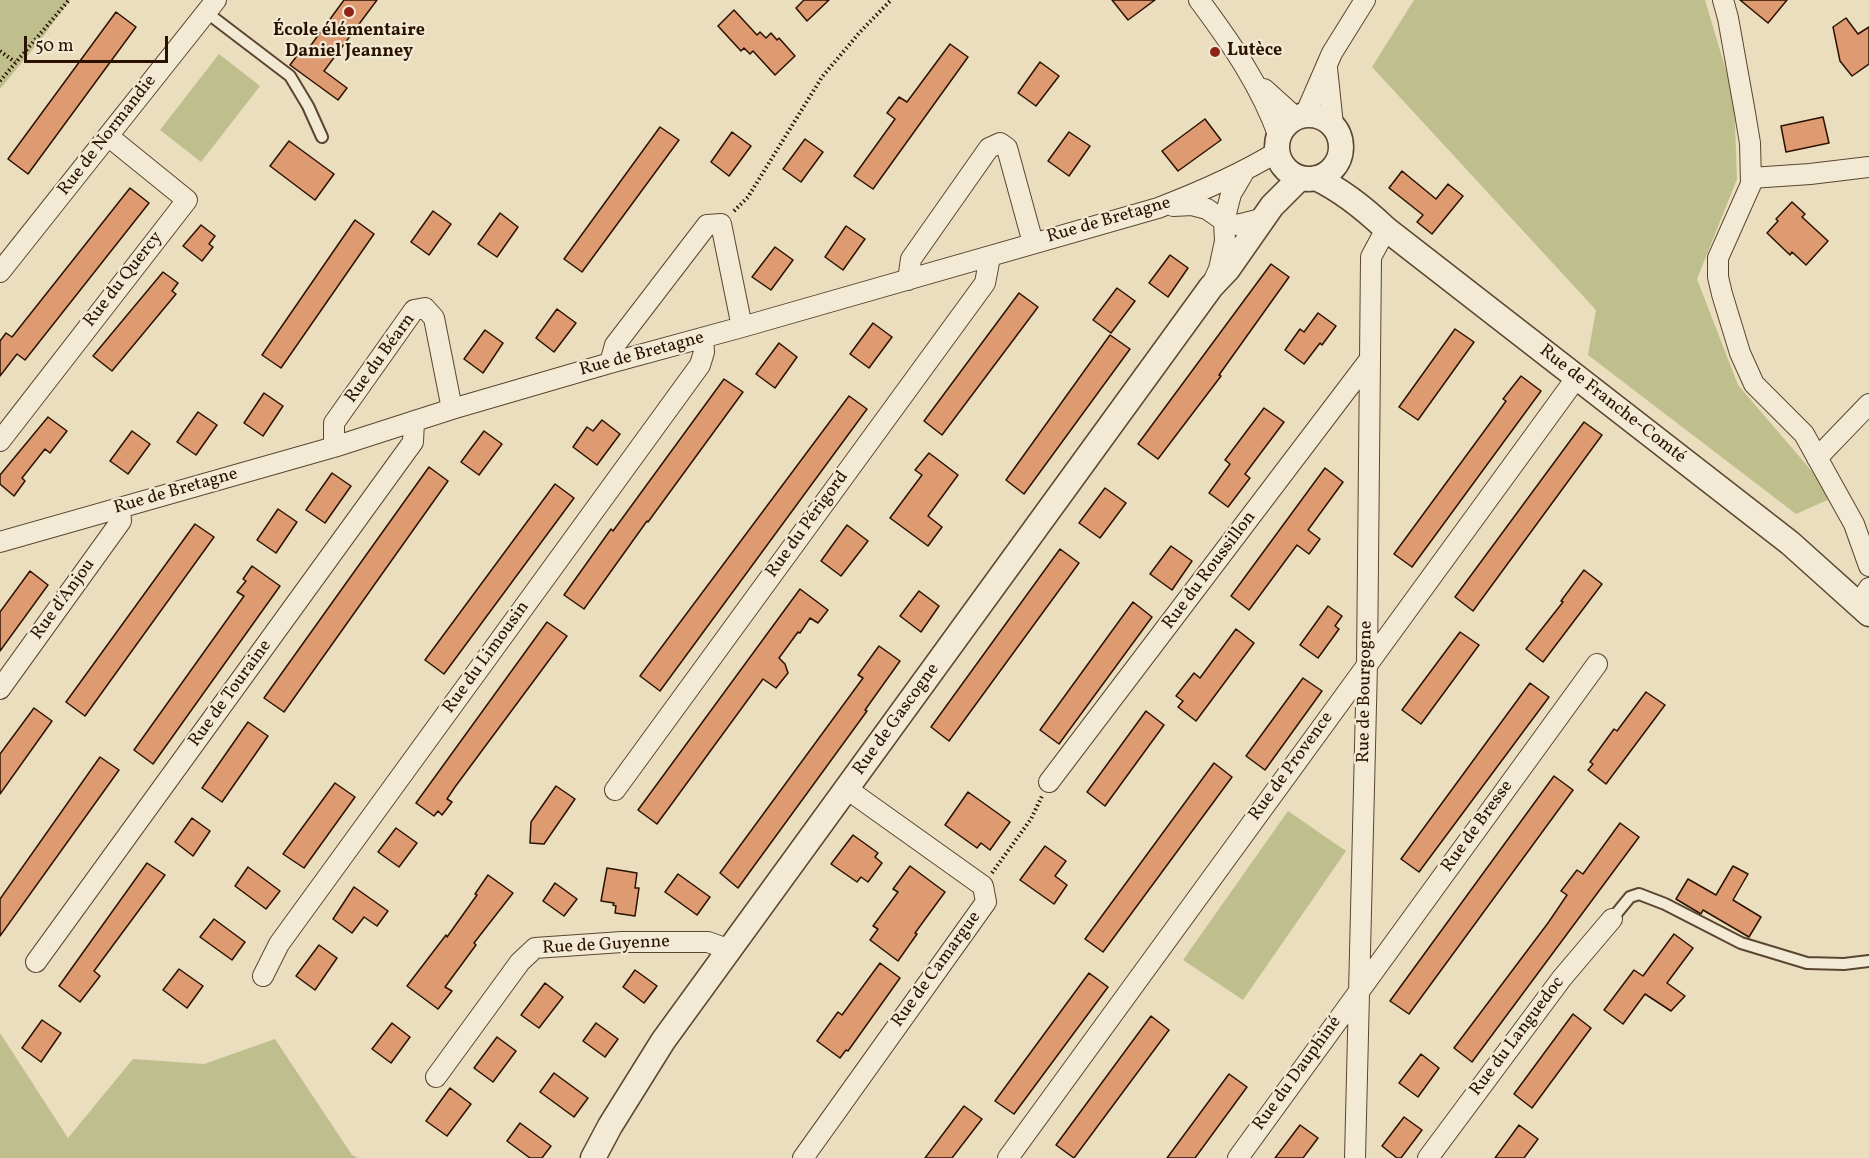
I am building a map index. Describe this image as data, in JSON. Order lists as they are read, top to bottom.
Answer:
{
  "streets": {
    "street": [
      "Rue de Normandie",
      "Rue de Bretagne",
      "Rue du Quercy",
      "Rue du Béarn",
      "Rue de Franche-Comté",
      "Rue du Périgord",
      "Rue du Roussillon",
      "Rue d'Anjou",
      "Rue du Limousin",
      "Rue de Bourgogne",
      "Rue de Touraine",
      "Rue de Gascogne",
      "Rue de Provence",
      "Rue de Bresse",
      "Rue de Guyenne",
      "Rue de Camargue",
      "Rue du Languedoc",
      "Rue du Dauphiné"
    ]
  },
  "crossings": [
    ["Rue de Normandie", "Rue du Quercy"],
    ["Rue de Bretagne", "Rue du Béarn"],
    ["Rue de Bretagne", "Rue de Franche-Comté"],
    ["Rue de Bretagne", "Rue du Périgord"],
    ["Rue de Bretagne", "Rue d'Anjou"],
    ["Rue de Bretagne", "Rue du Limousin"],
    ["Rue de Bretagne", "Rue de Touraine"],
    ["Rue de Bretagne", "Rue de Gascogne"],
    ["Rue de Franche-Comté", "Rue de Bourgogne"],
    ["Rue de Franche-Comté", "Rue de Gascogne"],
    ["Rue de Franche-Comté", "Rue de Provence"],
    ["Rue du Roussillon", "Rue de Bourgogne"],
    ["Rue de Bourgogne", "Rue de Provence"],
    ["Rue de Bourgogne", "Rue de Bresse"],
    ["Rue de Bourgogne", "Rue du Dauphiné"],
    ["Rue de Gascogne", "Rue de Guyenne"],
    ["Rue de Gascogne", "Rue de Camargue"],
    ["Rue de Bresse", "Rue du Dauphiné"]
  ],
  "places": ["École élémentaire Daniel Jeanney", "Lutèce"],
  "scale_bar": "50 m"
}
